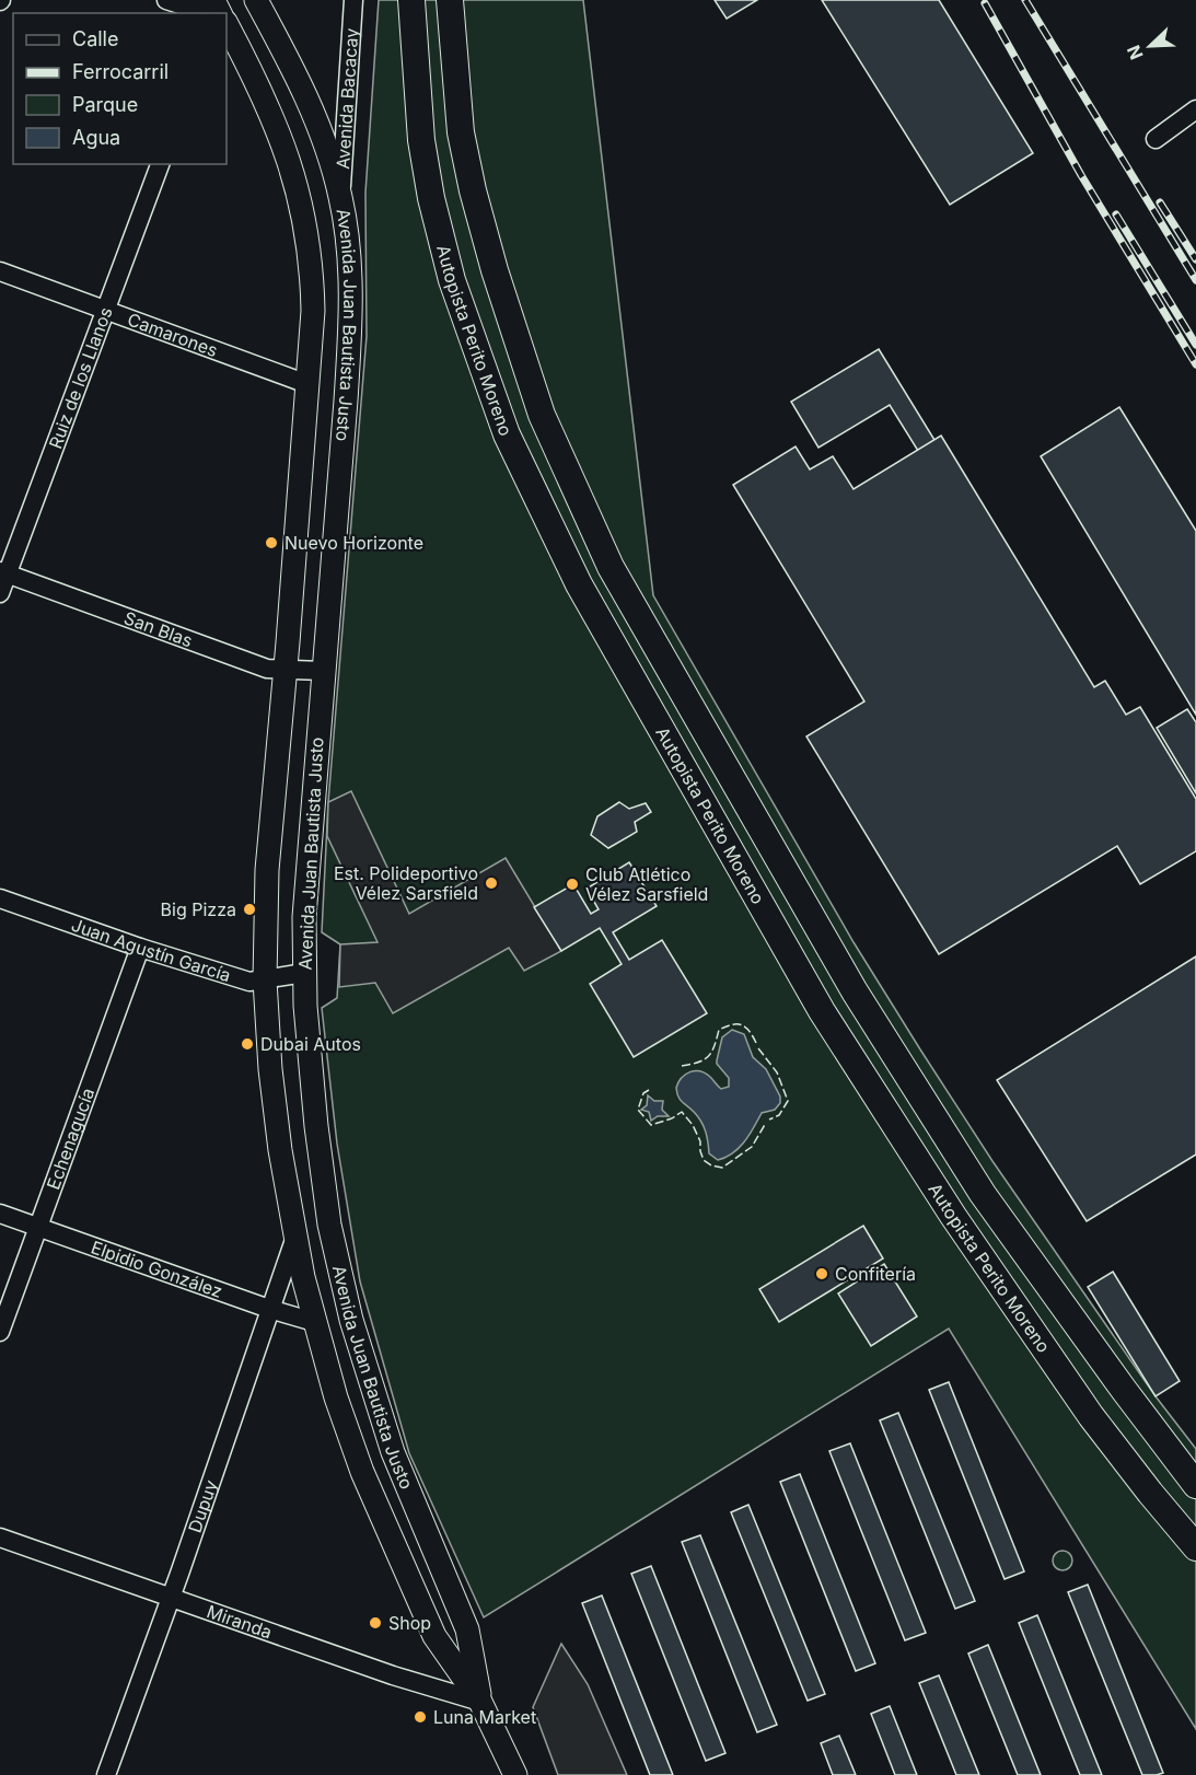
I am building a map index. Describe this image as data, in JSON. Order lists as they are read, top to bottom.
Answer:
{
  "streets": {
    "highway": ["Autopista Perito Moreno"],
    "main road": ["Avenida Juan Bautista Justo"],
    "street": [
      "Avenida Bacacay",
      "Camarones",
      "Ruiz de los Llanos",
      "San Blas",
      "Juan Agustín García",
      "Echenagucía",
      "Elpidio González",
      "Dupuy",
      "Miranda"
    ]
  },
  "crossings": [
    ["Avenida Bacacay", "Avenida Juan Bautista Justo"],
    ["Avenida Juan Bautista Justo", "Camarones"],
    ["Avenida Juan Bautista Justo", "San Blas"],
    ["Avenida Juan Bautista Justo", "Juan Agustín García"],
    ["Avenida Juan Bautista Justo", "Elpidio González"],
    ["Avenida Juan Bautista Justo", "Dupuy"],
    ["Avenida Juan Bautista Justo", "Miranda"],
    ["Camarones", "Ruiz de los Llanos"],
    ["Ruiz de los Llanos", "San Blas"],
    ["Juan Agustín García", "Echenagucía"],
    ["Echenagucía", "Elpidio González"],
    ["Elpidio González", "Dupuy"],
    ["Dupuy", "Miranda"]
  ],
  "places": [
    "Nuevo Horizonte",
    "Est. Polideportivo Vélez Sarsfield",
    "Club Atlético Vélez Sarsfield",
    "Big Pizza",
    "Dubai Autos",
    "Confitería",
    "Shop",
    "Luna Market"
  ],
  "legend": [
    "Calle",
    "Ferrocarril",
    "Parque",
    "Agua"
  ],
  "north": "bottom left"
}
